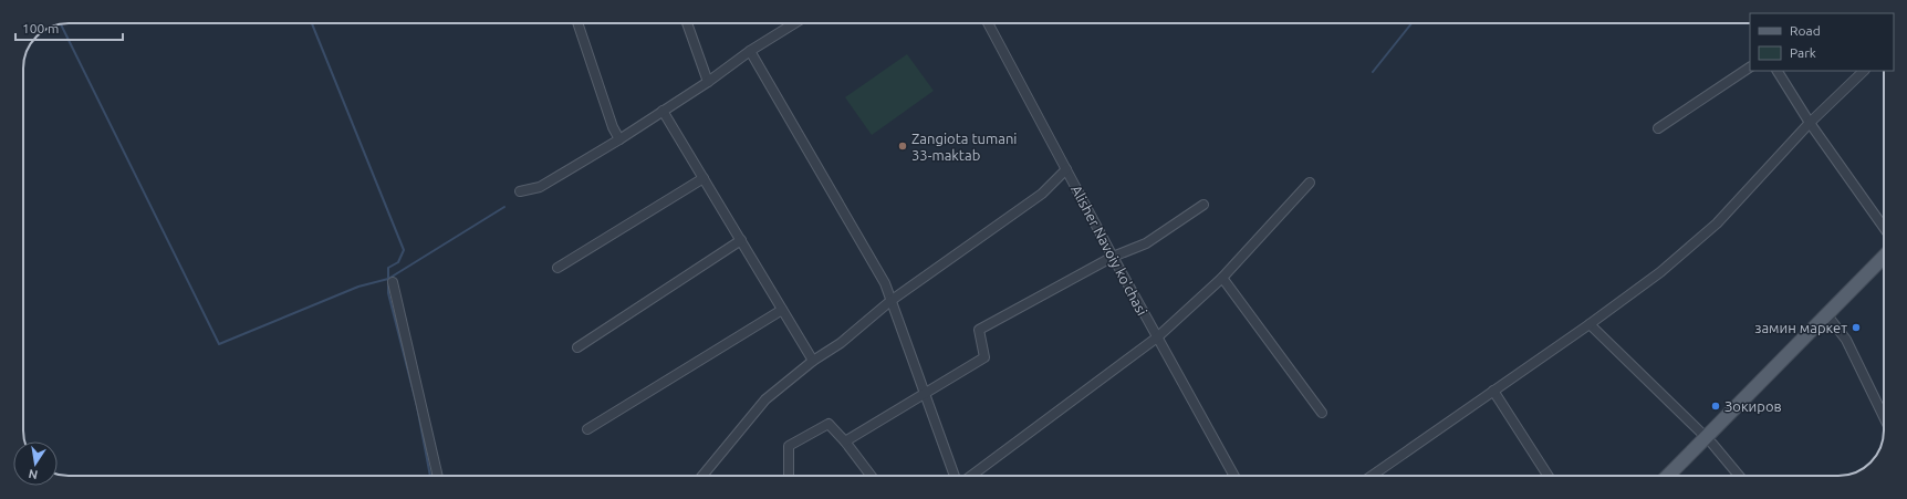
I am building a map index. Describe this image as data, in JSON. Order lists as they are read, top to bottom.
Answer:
{
  "streets": {
    "street": ["Alisher Navoiy ko'chasi"]
  },
  "places": ["Zangiota tumani 33-maktab", "замин маркет", "Зокиров"],
  "legend": ["Road", "Park"],
  "scale_bar": "100 m",
  "north": "bottom"
}
